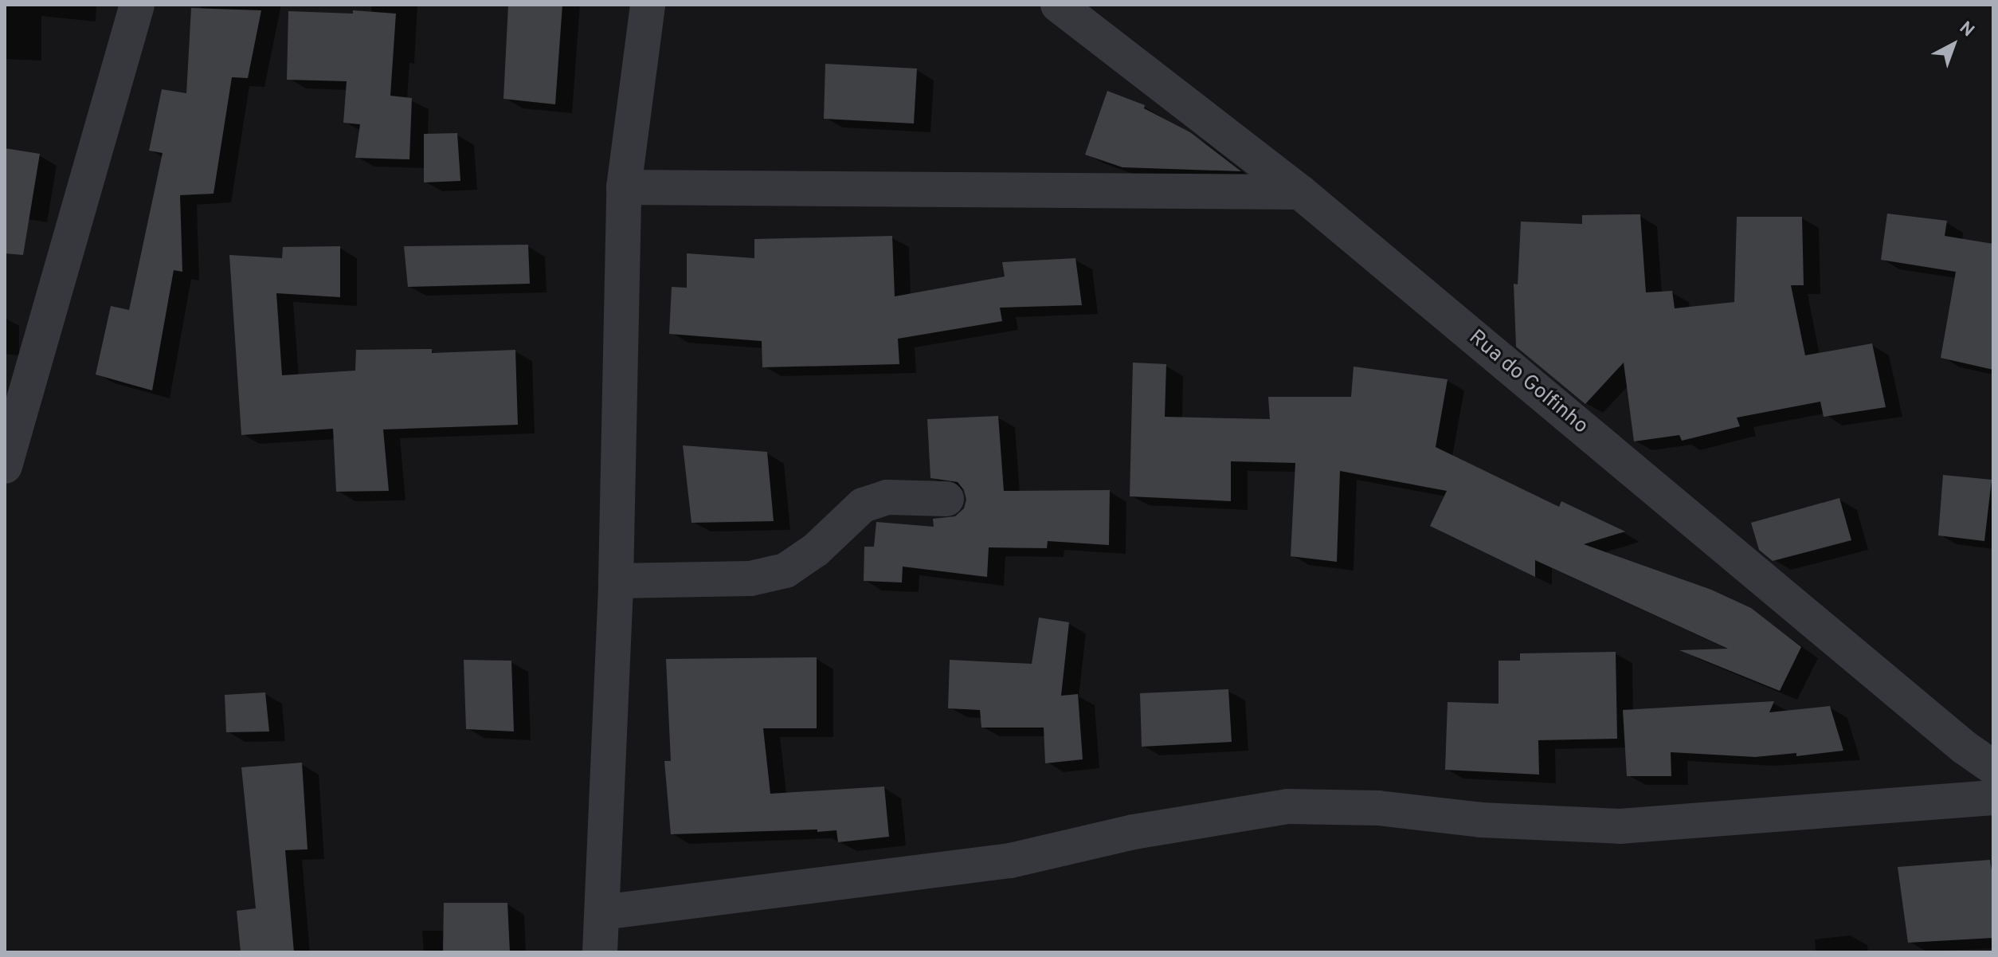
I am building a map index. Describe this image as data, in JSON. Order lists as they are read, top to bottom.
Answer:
{
  "streets": {
    "street": ["Rua do Golfinho"]
  },
  "north": "top right"
}
